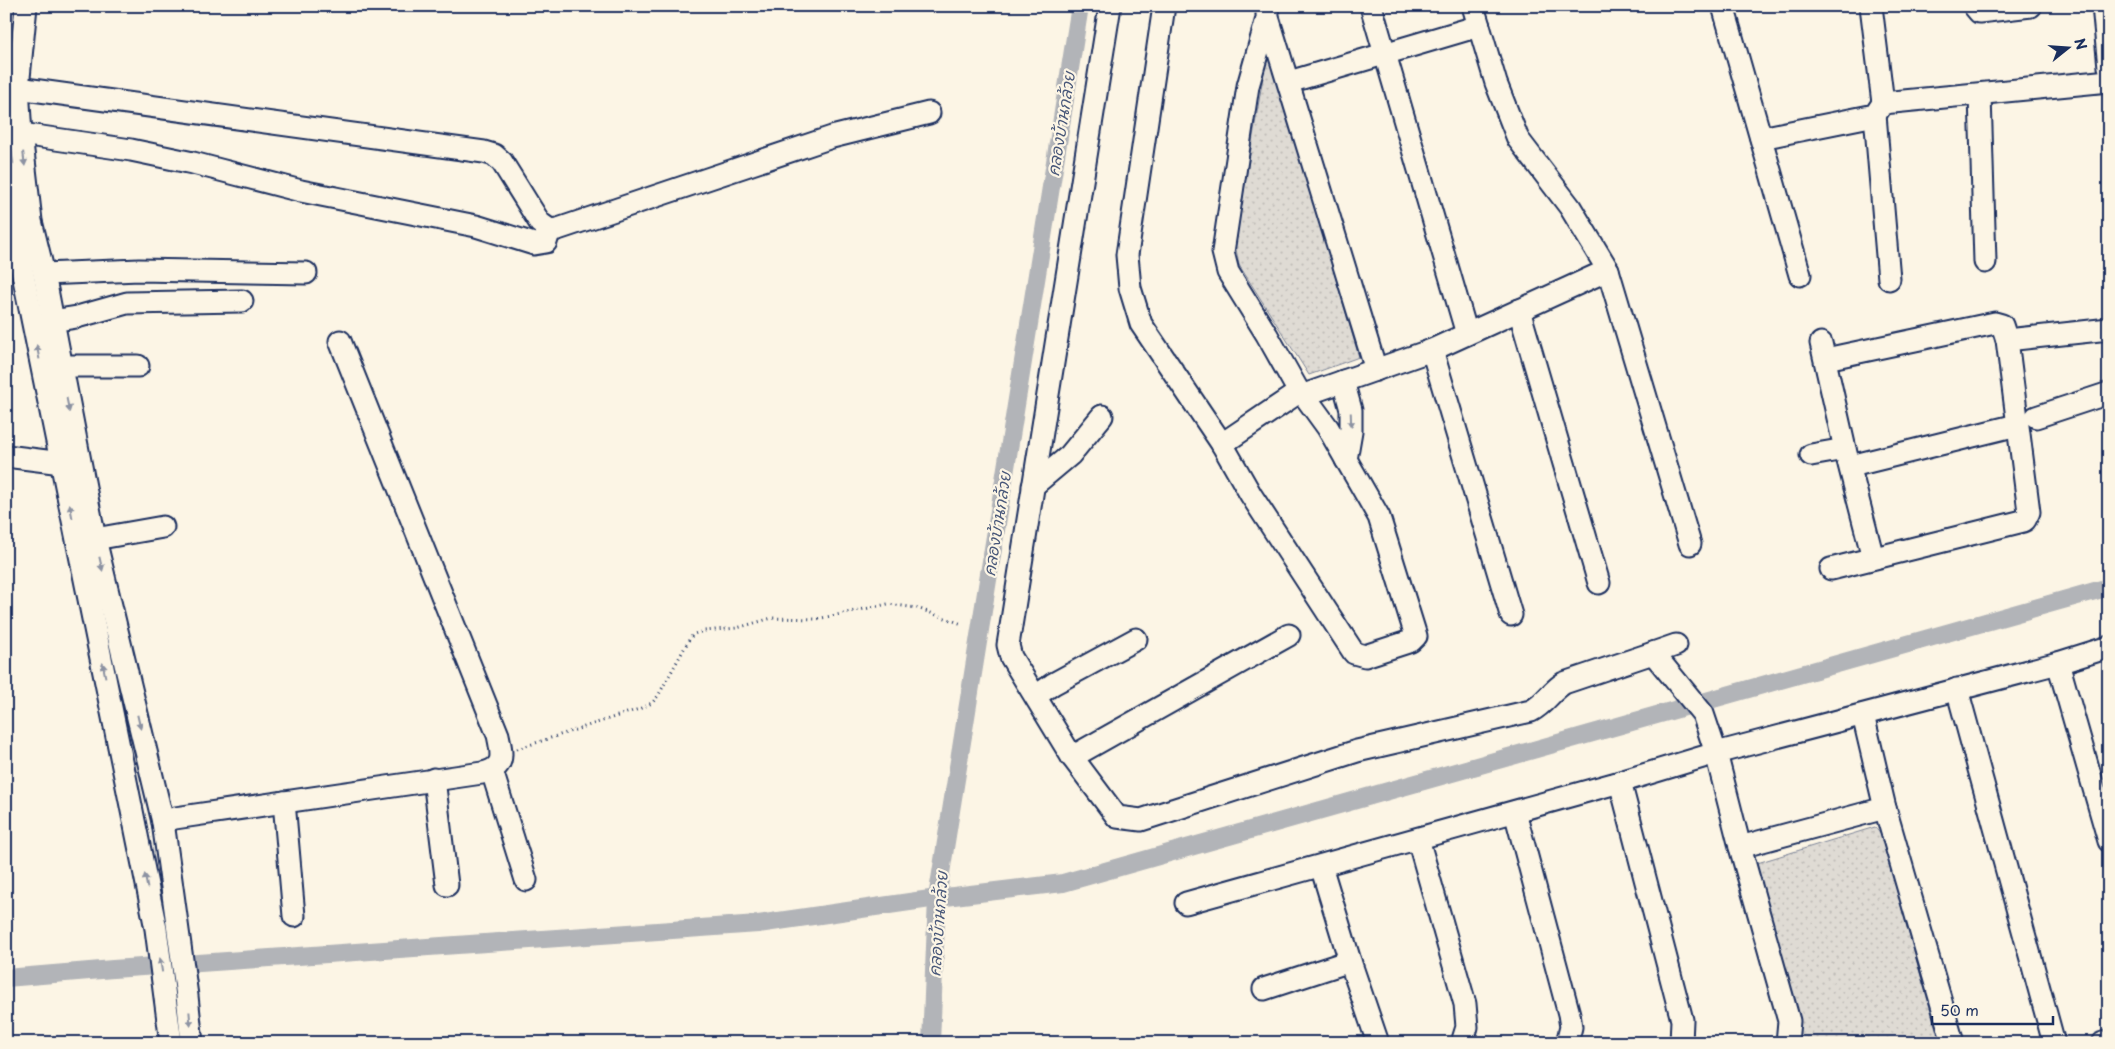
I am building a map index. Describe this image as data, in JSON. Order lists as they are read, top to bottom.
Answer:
{
  "water": ["คลองบ้านกล้วย"],
  "scale_bar": "50 m",
  "north": "right"
}
